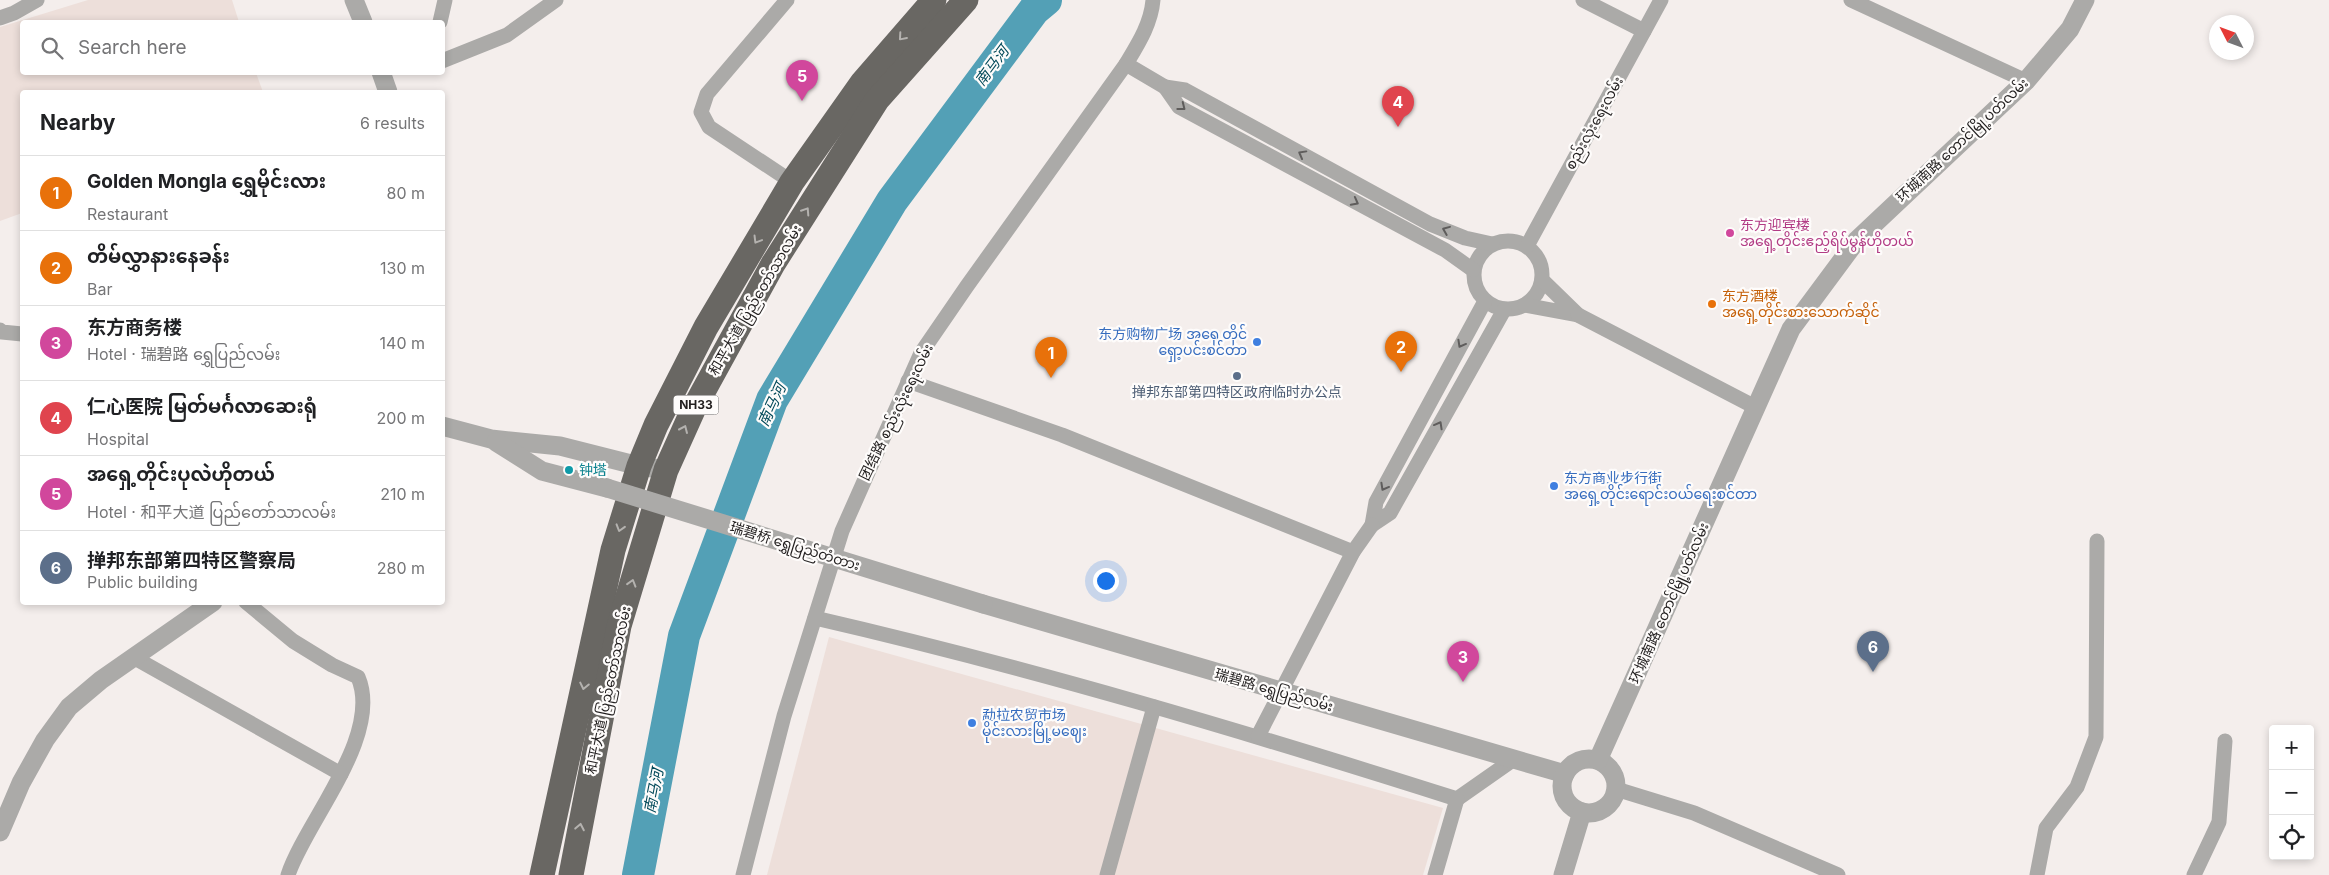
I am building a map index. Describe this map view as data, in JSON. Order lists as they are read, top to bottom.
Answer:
{
  "streets": {
    "highway": ["和平大道 ပြည်တော်သာလမ်း", "NH33"],
    "street": [
      "စည်းလုံးရေးလမ်း",
      "环城南路 တောင်မြို့ပတ်လမ်း",
      "团结路 စည်းလုံးရေးလမ်း",
      "瑞碧桥 ရွှေပြည်တံတား",
      "瑞碧路 ရွှေပြည်လမ်း"
    ]
  },
  "crossings": [
    ["环城南路 တောင်မြို့ပတ်လမ်း", "瑞碧路 ရွှေပြည်လမ်း"],
    ["瑞碧桥 ရွှေပြည်တံတား", "瑞碧路 ရွှေပြည်လမ်း"]
  ],
  "water": ["南马河"],
  "places": [
    "东方迎宾楼 အရှေ့တိုင်းဧည့်ရိပ်မွန်ဟိုတယ်",
    "东方酒楼 အရှေ့တိုင်းစားသောက်ဆိုင်",
    "东方购物广场 အရှေ့တိုင် ရှော့ပင်းစင်တာ",
    "掸邦东部第四特区政府临时办公点",
    "钟塔",
    "东方商业步行街 အရှေ့တိုင်းရောင်းဝယ်ရေးစင်တာ",
    "勐拉农贸市场 မိုင်းလားမြို့မဈေး"
  ],
  "north": "top left",
  "page": {
    "search": "Search here",
    "pins": [
      "5",
      "4",
      "2",
      "1",
      "6",
      "3"
    ],
    "heading": ["Nearby", "6 results"],
    "list": [
      {
        "mark": "1",
        "name": "Golden Mongla ရွှေမိုင်းလား",
        "note": "Restaurant",
        "value": "80 m"
      },
      {
        "mark": "2",
        "name": "တိမ်လွှာနားနေခန်း",
        "note": "Bar",
        "value": "130 m"
      },
      {
        "mark": "3",
        "name": "东方商务楼",
        "note": "Hotel · 瑞碧路 ရွှေပြည်လမ်း",
        "value": "140 m"
      },
      {
        "mark": "4",
        "name": "仁心医院 မြတ်မင်္ဂလာဆေးရုံ",
        "note": "Hospital",
        "value": "200 m"
      },
      {
        "mark": "5",
        "name": "အရှေ့တိုင်းပုလဲဟိုတယ်",
        "note": "Hotel · 和平大道 ပြည်တော်သာလမ်း",
        "value": "210 m"
      },
      {
        "mark": "6",
        "name": "掸邦东部第四特区警察局",
        "note": "Public building",
        "value": "280 m"
      }
    ],
    "map_buttons": ["+", "−"]
  }
}
